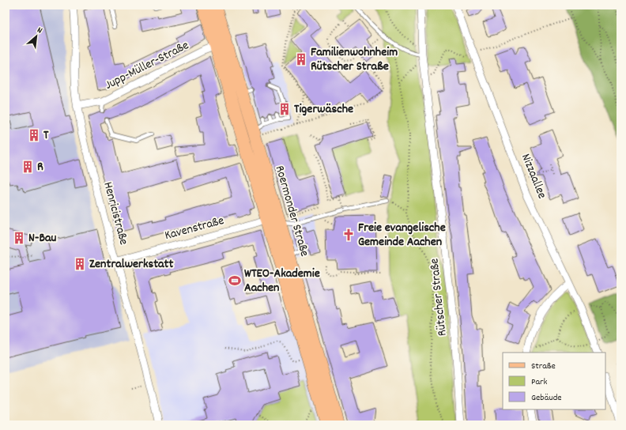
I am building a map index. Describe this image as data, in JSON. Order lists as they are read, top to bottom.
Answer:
{
  "streets": {
    "main road": ["Roermonder Straße"],
    "street": [
      "Jupp-Müller-Straße",
      "Nizzaallee",
      "Henricistraße",
      "Kavenstraße",
      "Rütscher Straße"
    ]
  },
  "crossings": [
    ["Jupp-Müller-Straße", "Roermonder Straße"],
    ["Jupp-Müller-Straße", "Henricistraße"],
    ["Roermonder Straße", "Kavenstraße"],
    ["Henricistraße", "Kavenstraße"]
  ],
  "places": {
    "building": [
      "Familienwohnheim Rütscher Straße",
      "Tigerwäsche",
      "T",
      "R",
      "N-Bau",
      "Zentralwerkstatt"
    ],
    "church": ["Freie evangelische Gemeinde Aachen"],
    "sports": ["WTEO-Akademie Aachen"]
  },
  "legend": ["Straße", "Park", "Gebäude"],
  "north": "top right"
}
